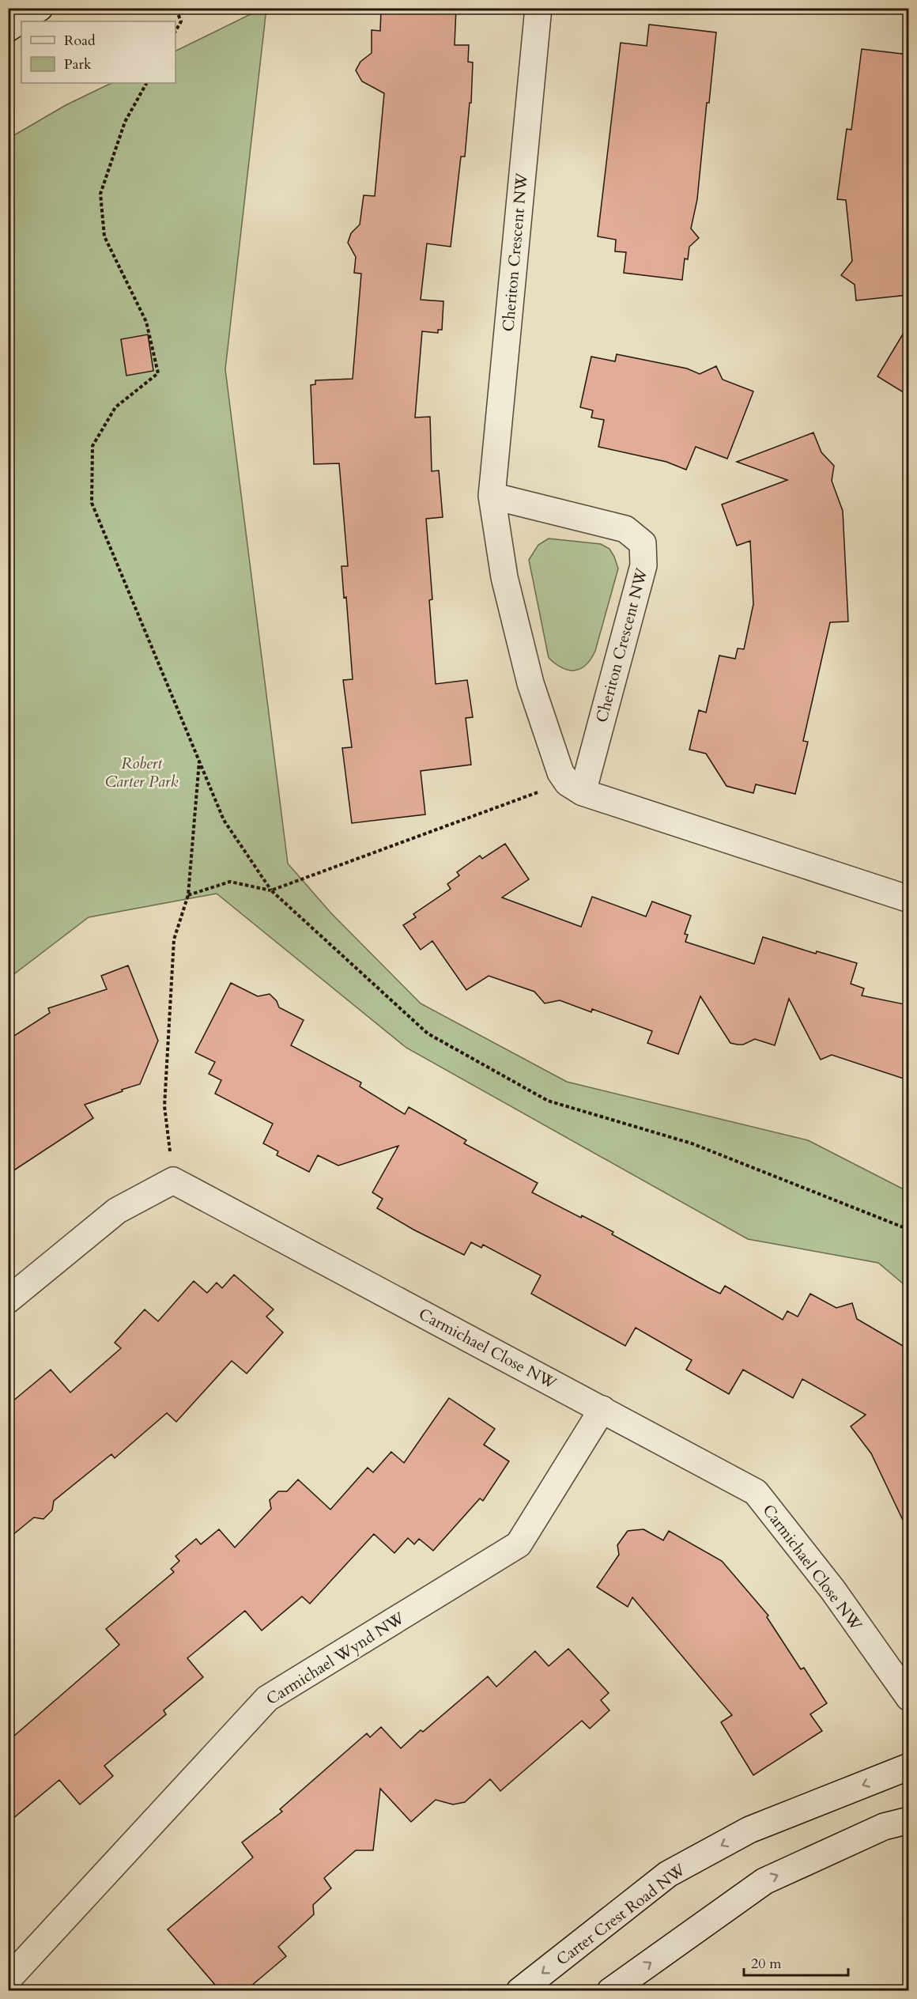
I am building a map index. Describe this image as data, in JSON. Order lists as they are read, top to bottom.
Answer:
{
  "streets": {
    "street": [
      "Cheriton Crescent NW",
      "Carmichael Close NW",
      "Carmichael Wynd NW",
      "Carter Crest Road NW"
    ]
  },
  "crossings": [
    ["Carmichael Close NW", "Carmichael Wynd NW"]
  ],
  "parks": ["Robert Carter Park"],
  "legend": ["Road", "Park"],
  "scale_bar": "20 m"
}
